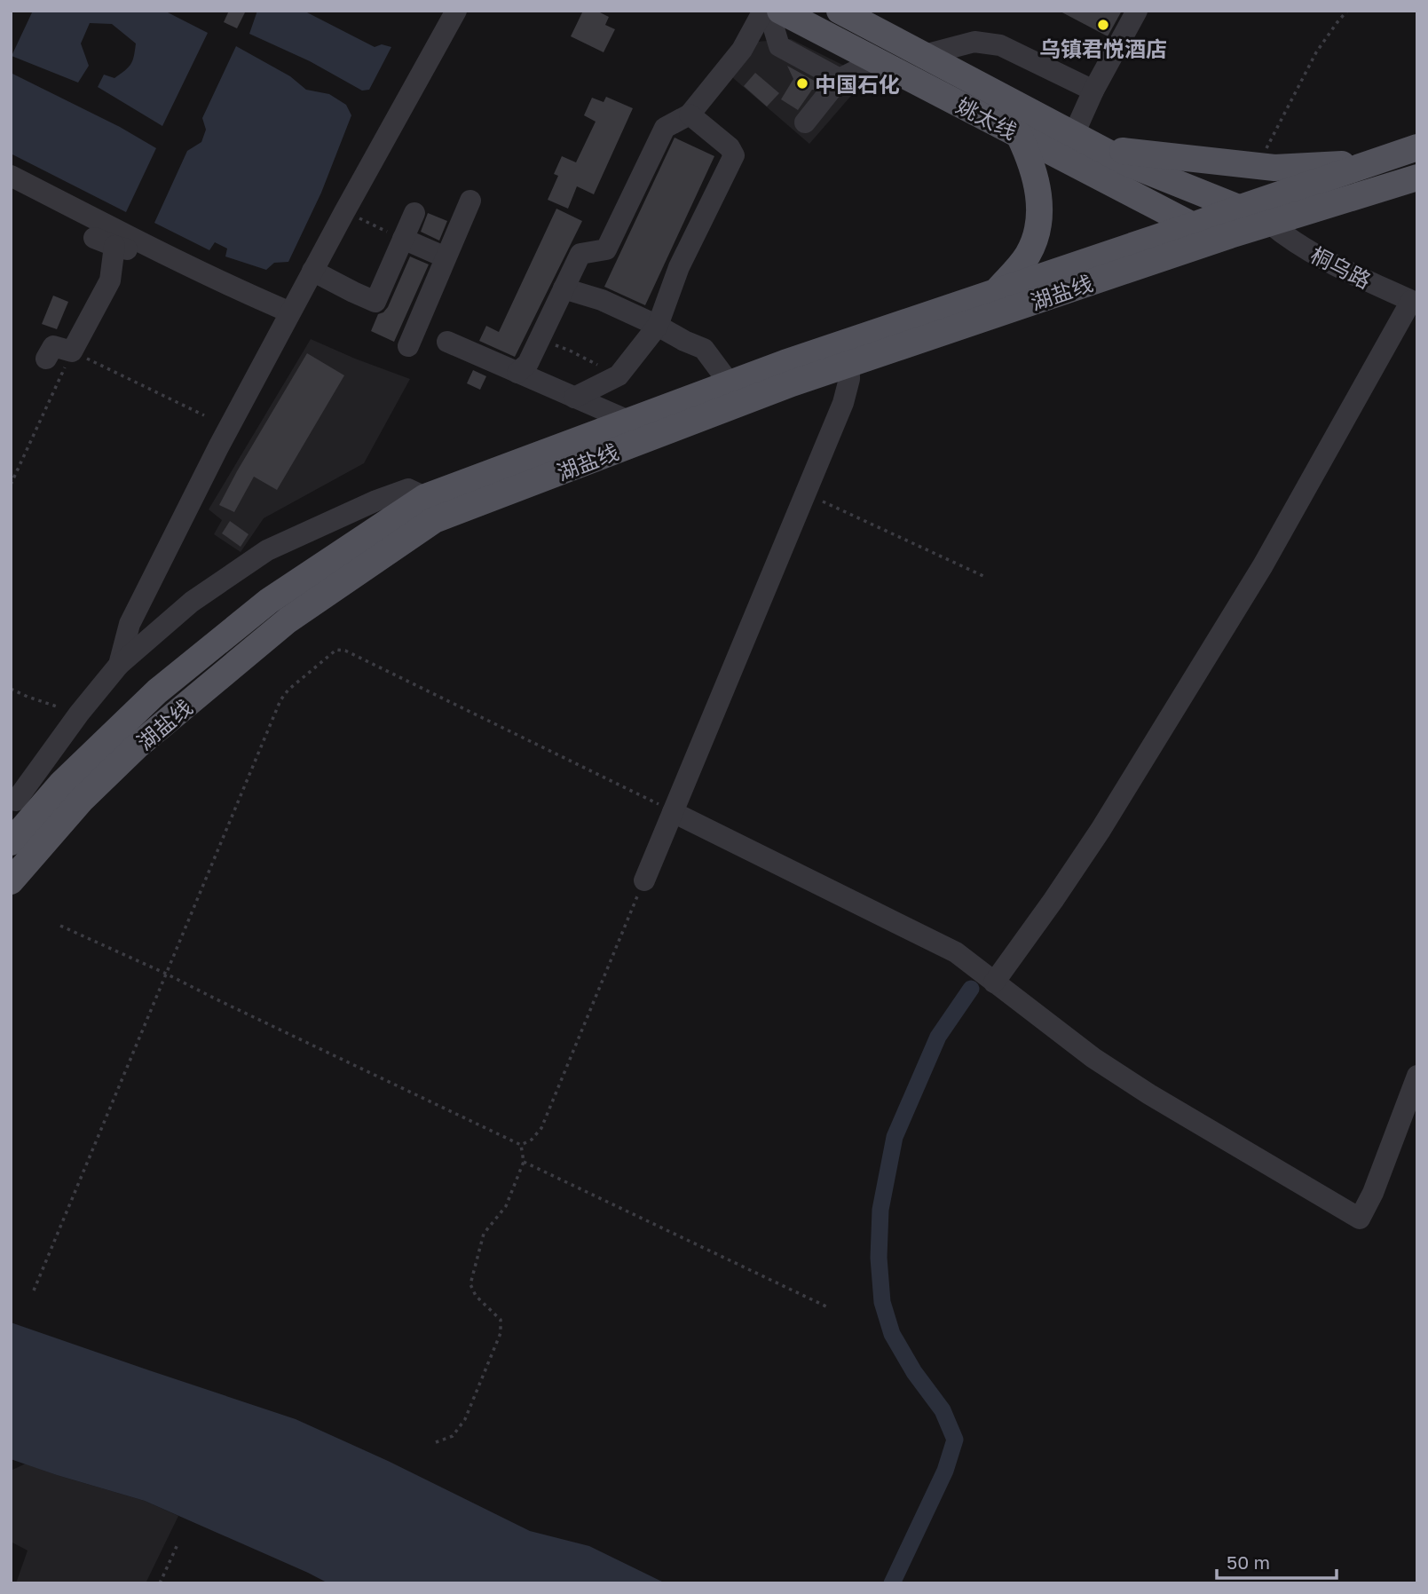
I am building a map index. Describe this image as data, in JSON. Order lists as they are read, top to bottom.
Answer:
{
  "streets": {
    "main road": ["姚太线", "湖盐线"],
    "street": ["桐乌路"]
  },
  "crossings": [
    ["姚太线", "桐乌路"],
    ["姚太线", "湖盐线"],
    ["桐乌路", "湖盐线"]
  ],
  "places": ["乌镇君悦酒店", "中国石化"],
  "scale_bar": "50 m"
}
